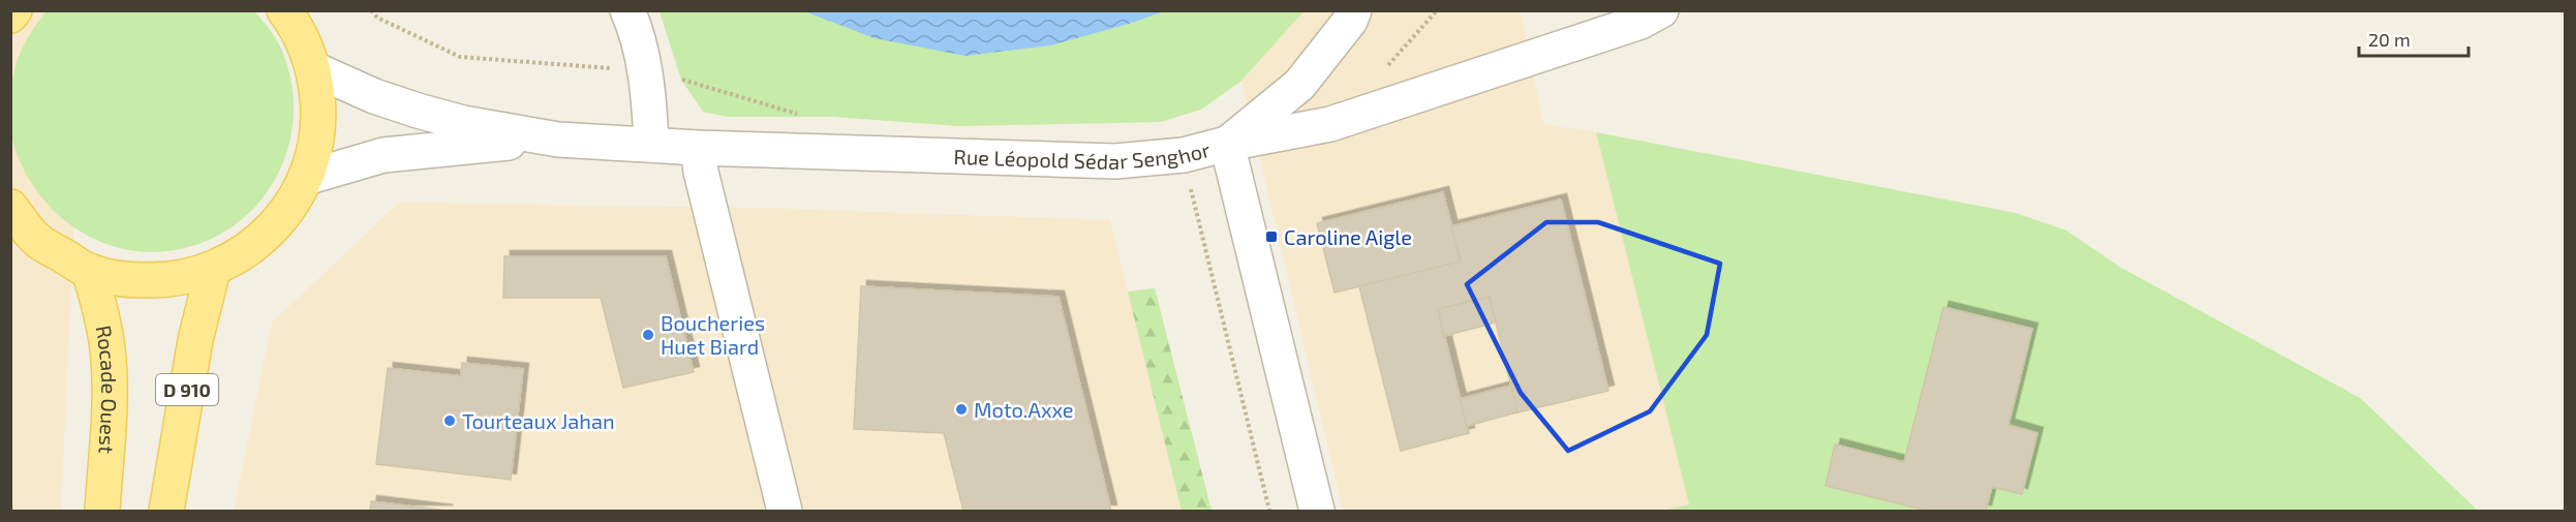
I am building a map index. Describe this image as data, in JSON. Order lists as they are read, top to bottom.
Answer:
{
  "streets": {
    "main road": ["D 910", "Rocade Ouest"],
    "street": ["Rue Léopold Sédar Senghor"]
  },
  "places": {
    "transit": ["Caroline Aigle"],
    "other": ["Boucheries Huet Biard", "Moto.Axxe", "Tourteaux Jahan"]
  },
  "scale_bar": "20 m"
}
